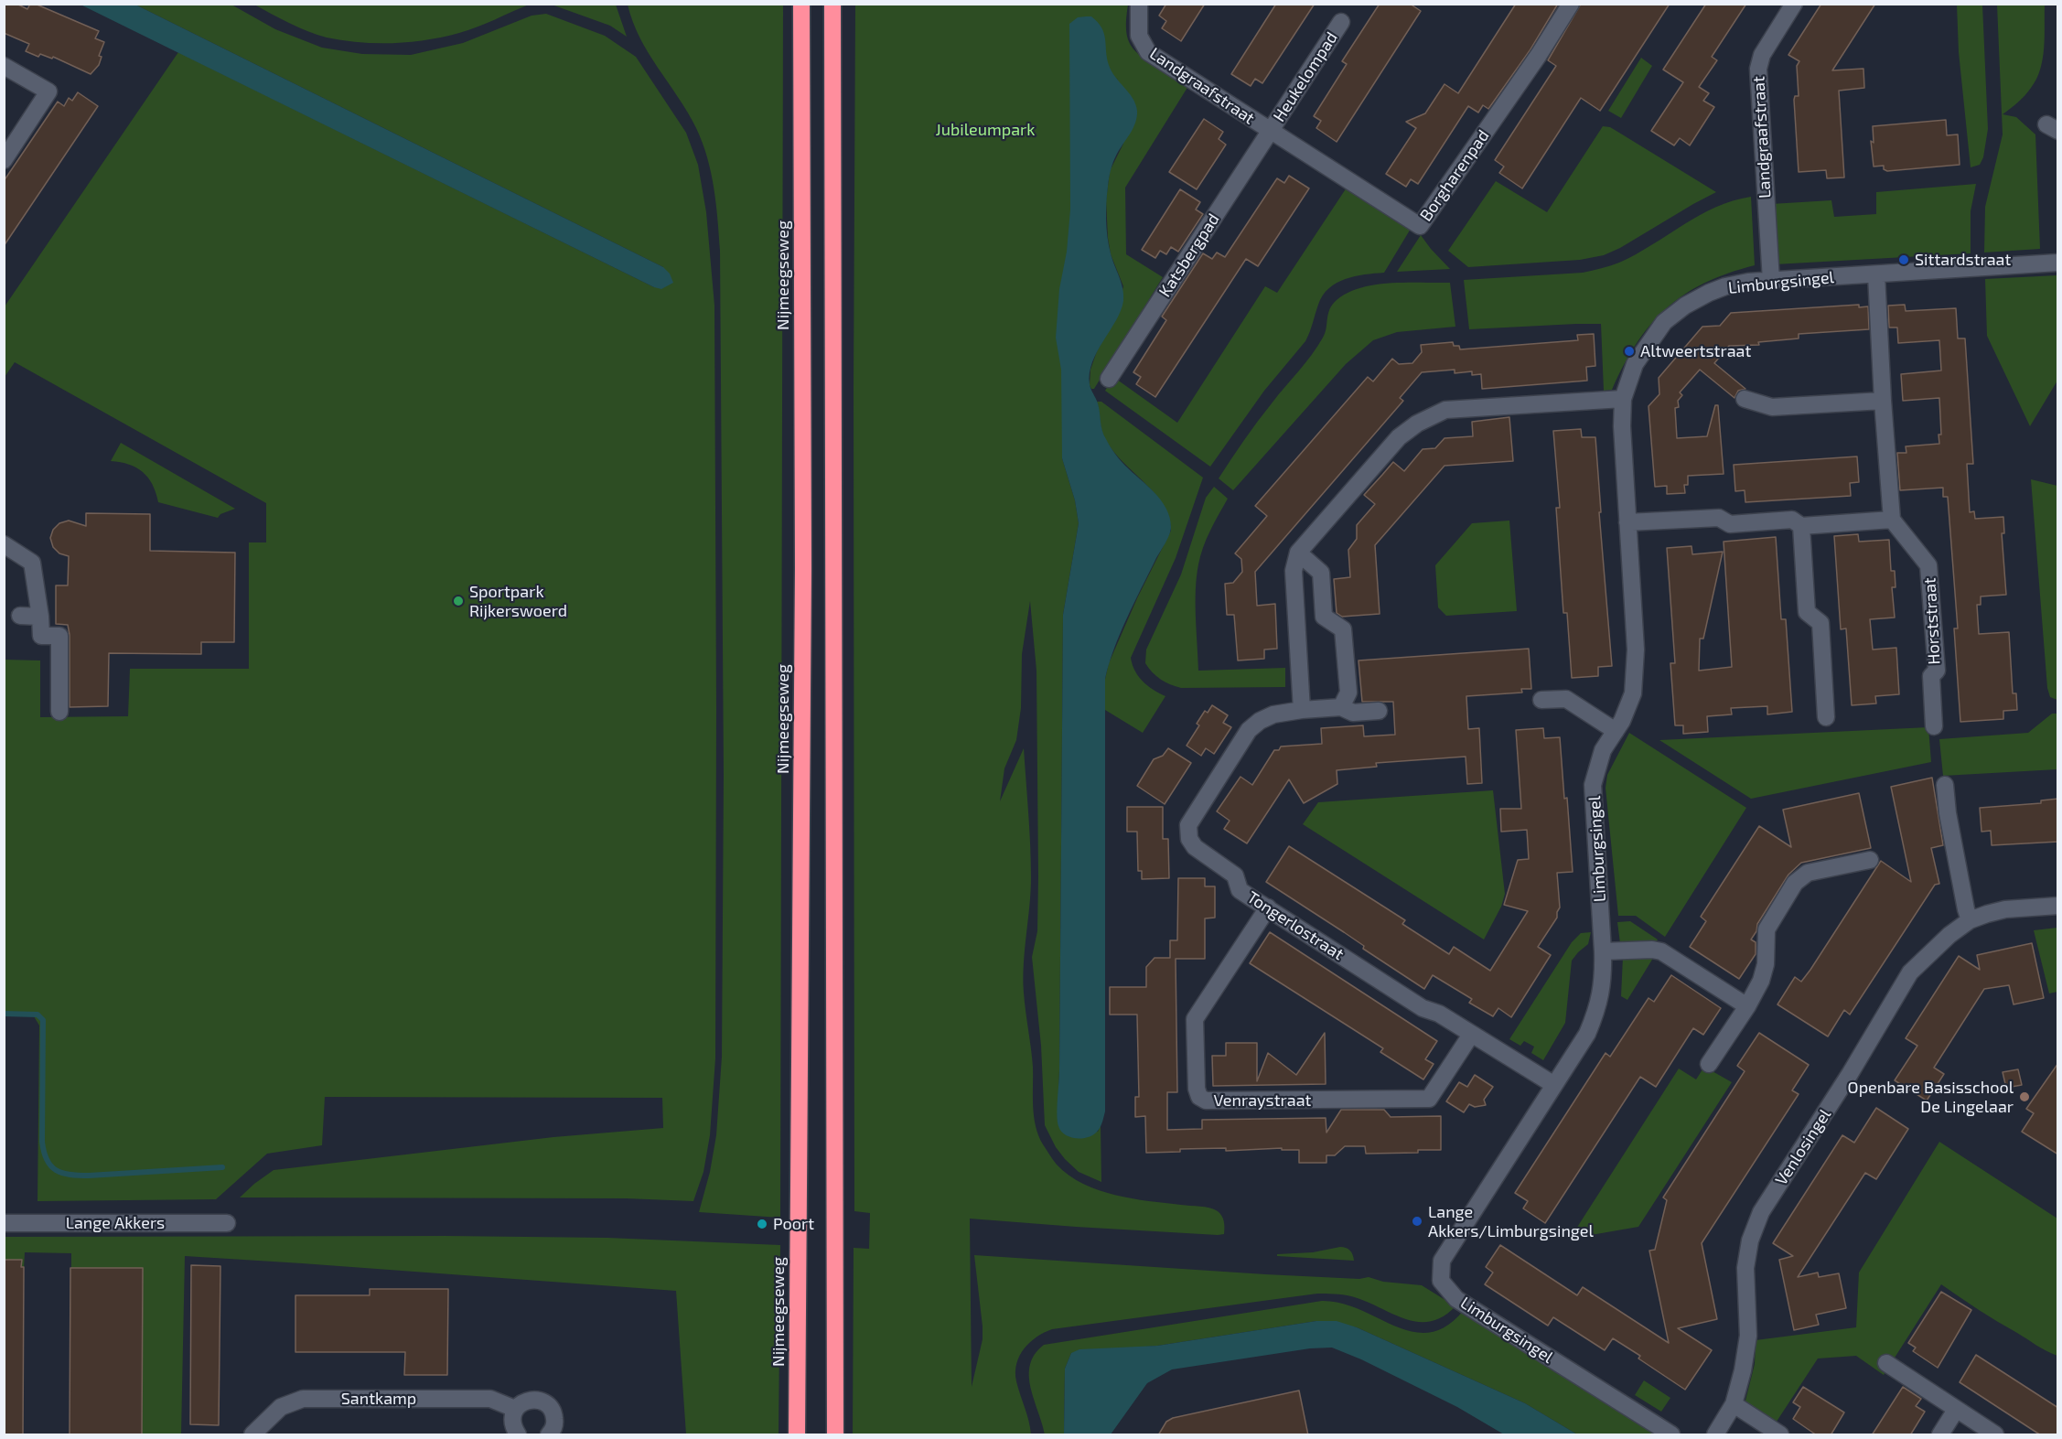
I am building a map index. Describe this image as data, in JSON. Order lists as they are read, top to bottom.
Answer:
{
  "streets": {
    "highway": ["Nijmeegseweg"],
    "street": [
      "Heukelompad",
      "Landgraafstraat",
      "Borgharenpad",
      "Katsbergpad",
      "Limburgsingel",
      "Horststraat",
      "Tongerlostraat",
      "Venraystraat",
      "Venlosingel",
      "Lange Akkers",
      "Santkamp"
    ]
  },
  "crossings": [
    ["Heukelompad", "Landgraafstraat"],
    ["Heukelompad", "Borgharenpad"],
    ["Heukelompad", "Katsbergpad"],
    ["Landgraafstraat", "Borgharenpad"],
    ["Landgraafstraat", "Katsbergpad"],
    ["Landgraafstraat", "Limburgsingel"],
    ["Borgharenpad", "Katsbergpad"],
    ["Limburgsingel", "Tongerlostraat"],
    ["Tongerlostraat", "Venraystraat"]
  ],
  "parks": ["Jubileumpark"],
  "places": [
    "Sittardstraat",
    "Altweertstraat",
    "Sportpark Rijkerswoerd",
    "Openbare Basisschool De Lingelaar",
    "Lange Akkers/Limburgsingel",
    "Poort"
  ]
}
